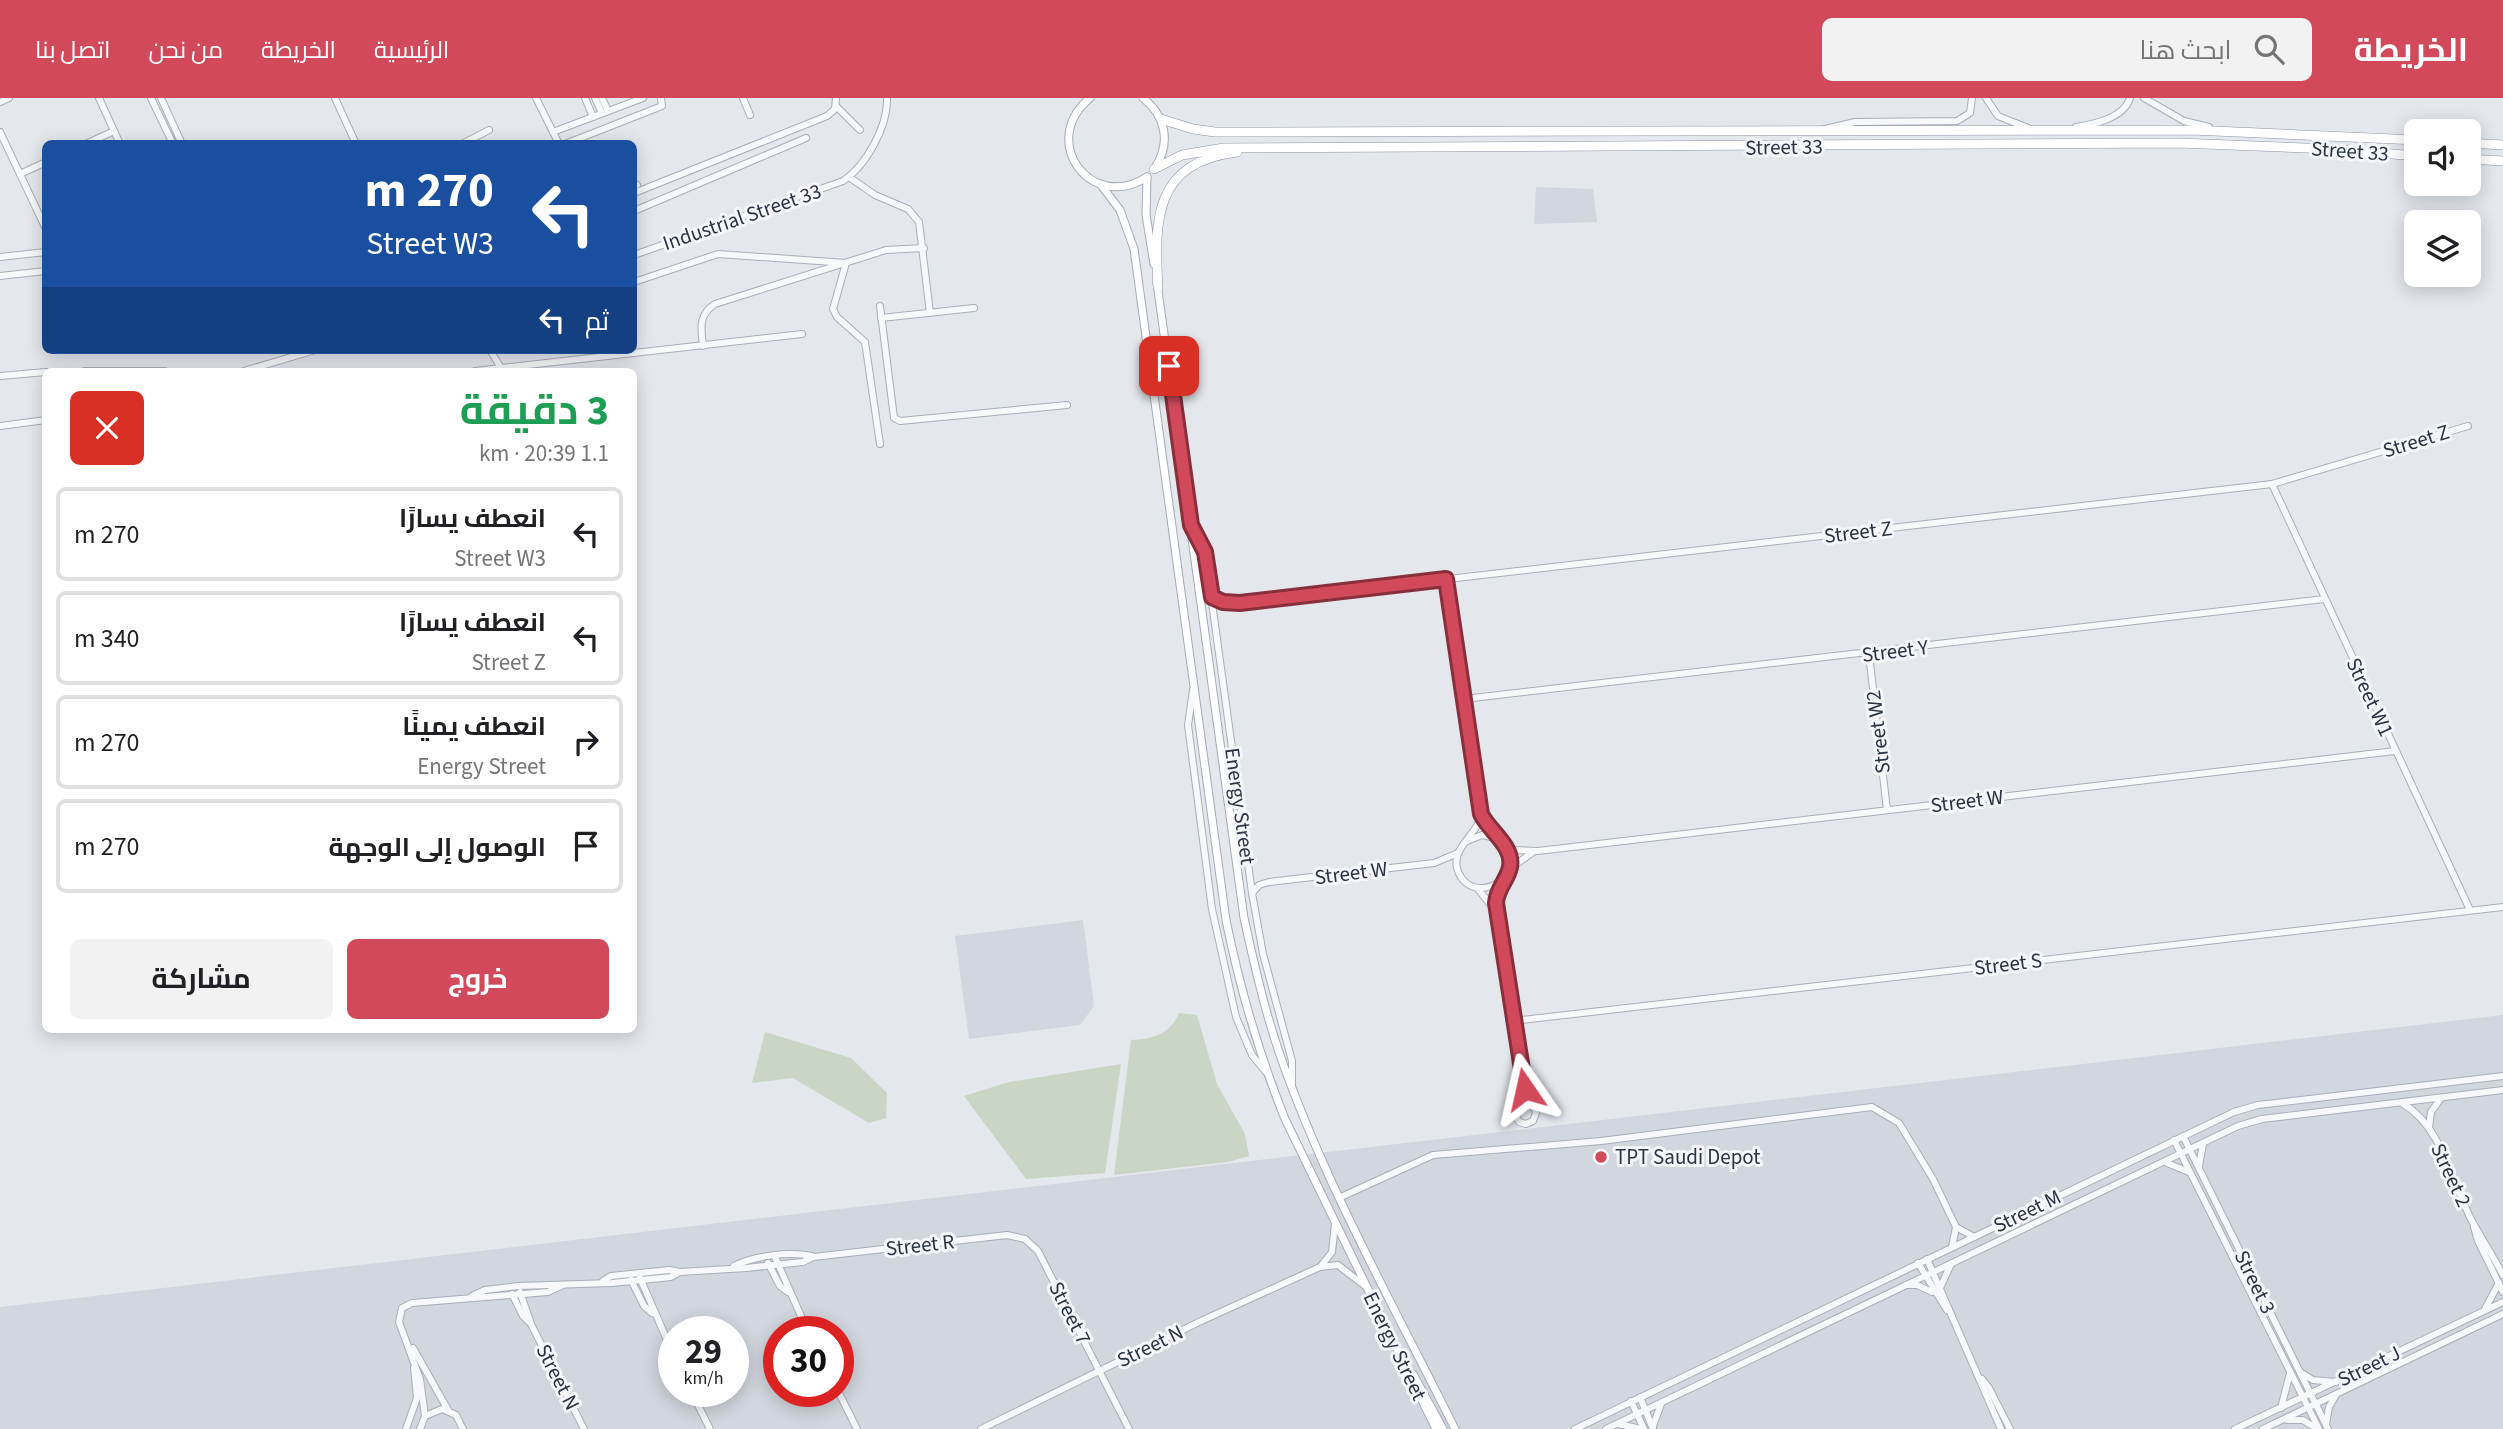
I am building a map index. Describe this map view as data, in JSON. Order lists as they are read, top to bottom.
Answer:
{
  "streets": {
    "highway": ["Street 33"],
    "main road": ["Energy Street"],
    "street": [
      "Industrial Street 33",
      "Street Z",
      "Street Y",
      "Street W1",
      "Street W2",
      "Street W",
      "Street S",
      "Street 2",
      "Street M",
      "Street R",
      "Street 3",
      "Street 7",
      "Street N",
      "Street J"
    ]
  },
  "crossings": [
    ["Street Z", "Street W1"],
    ["Street Z", "Energy Street"],
    ["Street Y", "Street W1"],
    ["Street Y", "Street W2"],
    ["Street W1", "Street W"],
    ["Street W1", "Street S"],
    ["Street W2", "Street W"],
    ["Street W", "Energy Street"],
    ["Street 2", "Street M"],
    ["Street M", "Street 3"],
    ["Street R", "Street 7"],
    ["Street R", "Street N"],
    ["Street 3", "Street J"],
    ["Street 7", "Street N"]
  ],
  "places": ["TPT Saudi Depot"],
  "page": {
    "header": "الخريطة",
    "search": "ابحث هنا",
    "nav": [
      "الرئيسية",
      "الخريطة",
      "من نحن",
      "اتصل بنا"
    ],
    "turn": ["270 m", "Street W3"],
    "then": "ثم",
    "heading": ["3 دقيقة", "1.1 km · 20:39"],
    "list": [
      {
        "name": "انعطف يسارًا",
        "note": "Street W3",
        "value": "270 m"
      },
      {
        "name": "انعطف يسارًا",
        "note": "Street Z",
        "value": "340 m"
      },
      {
        "name": "انعطف يمينًا",
        "note": "Energy Street",
        "value": "270 m"
      },
      {
        "name": "الوصول إلى الوجهة",
        "value": "270 m"
      }
    ],
    "buttons": ["خروج", "مشاركة"],
    "speed": "29 km/h",
    "limit": "30"
  }
}
